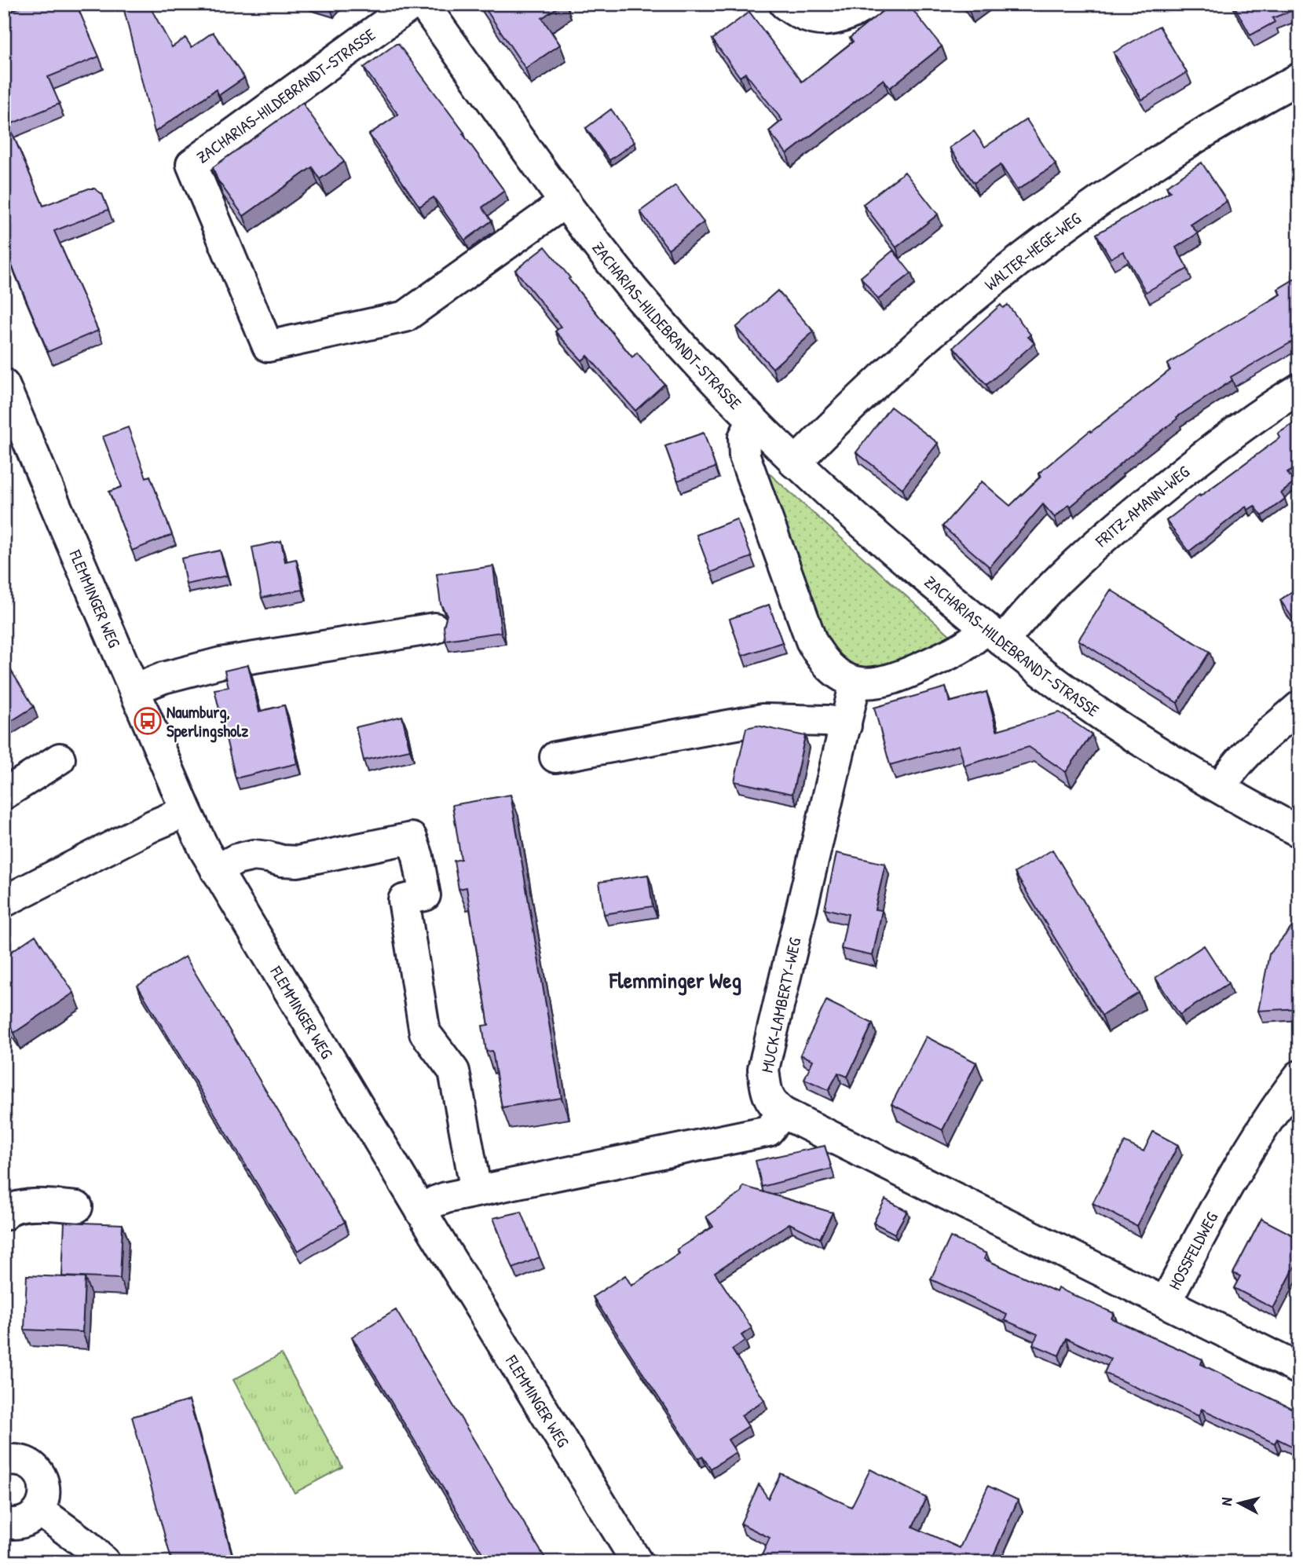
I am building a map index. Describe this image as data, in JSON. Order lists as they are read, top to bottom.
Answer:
{
  "streets": {
    "street": [
      "ZACHARIAS-HILDEBRANDT-STRASSE",
      "WALTER-HEGE-WEG",
      "FRITZ-AMANN-WEG",
      "FLEMMINGER WEG",
      "MUCK-LAMBERTY-WEG",
      "HOSSFELDWEG"
    ]
  },
  "crossings": [
    ["ZACHARIAS-HILDEBRANDT-STRASSE", "WALTER-HEGE-WEG"],
    ["ZACHARIAS-HILDEBRANDT-STRASSE", "FRITZ-AMANN-WEG"],
    ["ZACHARIAS-HILDEBRANDT-STRASSE", "MUCK-LAMBERTY-WEG"],
    ["MUCK-LAMBERTY-WEG", "HOSSFELDWEG"]
  ],
  "districts": ["Flemminger Weg"],
  "places": {
    "bus stop": ["Naumburg, Sperlingsholz"]
  },
  "north": "left"
}
